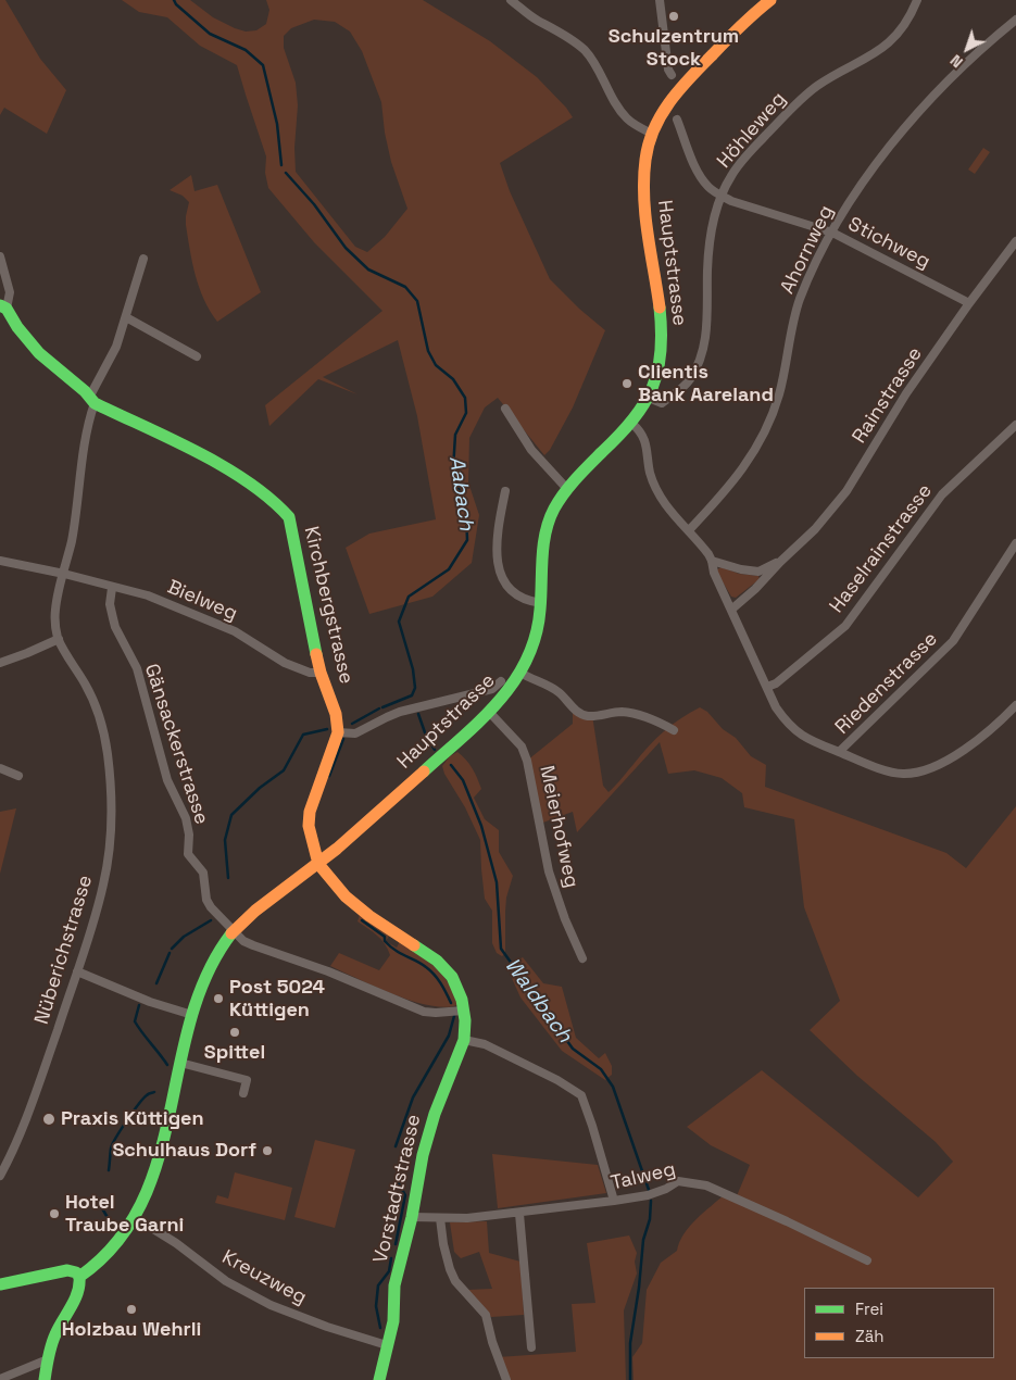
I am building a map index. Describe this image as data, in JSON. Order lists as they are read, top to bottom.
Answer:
{
  "streets": {
    "street": [
      "Höhleweg",
      "Stichweg",
      "Ahornweg",
      "Hauptstrasse",
      "Rainstrasse",
      "Haselrainstrasse",
      "Bielweg",
      "Kirchbergstrasse",
      "Riedenstrasse",
      "Gänsackerstrasse",
      "Meierhofweg",
      "Nüberichstrasse",
      "Talweg",
      "Vorstadtstrasse",
      "Kreuzweg"
    ]
  },
  "crossings": [
    ["Höhleweg", "Stichweg"],
    ["Höhleweg", "Hauptstrasse"],
    ["Stichweg", "Ahornweg"],
    ["Stichweg", "Rainstrasse"],
    ["Hauptstrasse", "Gänsackerstrasse"],
    ["Hauptstrasse", "Meierhofweg"],
    ["Hauptstrasse", "Vorstadtstrasse"],
    ["Hauptstrasse", "Kreuzweg"],
    ["Rainstrasse", "Riedenstrasse"],
    ["Haselrainstrasse", "Riedenstrasse"],
    ["Bielweg", "Kirchbergstrasse"],
    ["Bielweg", "Gänsackerstrasse"],
    ["Bielweg", "Nüberichstrasse"],
    ["Kirchbergstrasse", "Nüberichstrasse"],
    ["Talweg", "Vorstadtstrasse"],
    ["Vorstadtstrasse", "Kreuzweg"]
  ],
  "water": ["Aabach", "Waldbach"],
  "places": [
    "Schulzentrum Stock",
    "Clientis Bank Aareland",
    "Post 5024 Küttigen",
    "Spittel",
    "Praxis Küttigen",
    "Schulhaus Dorf",
    "Hotel Traube Garni",
    "Holzbau Wehrli"
  ],
  "legend": ["Frei", "Zäh"],
  "north": "bottom left"
}
